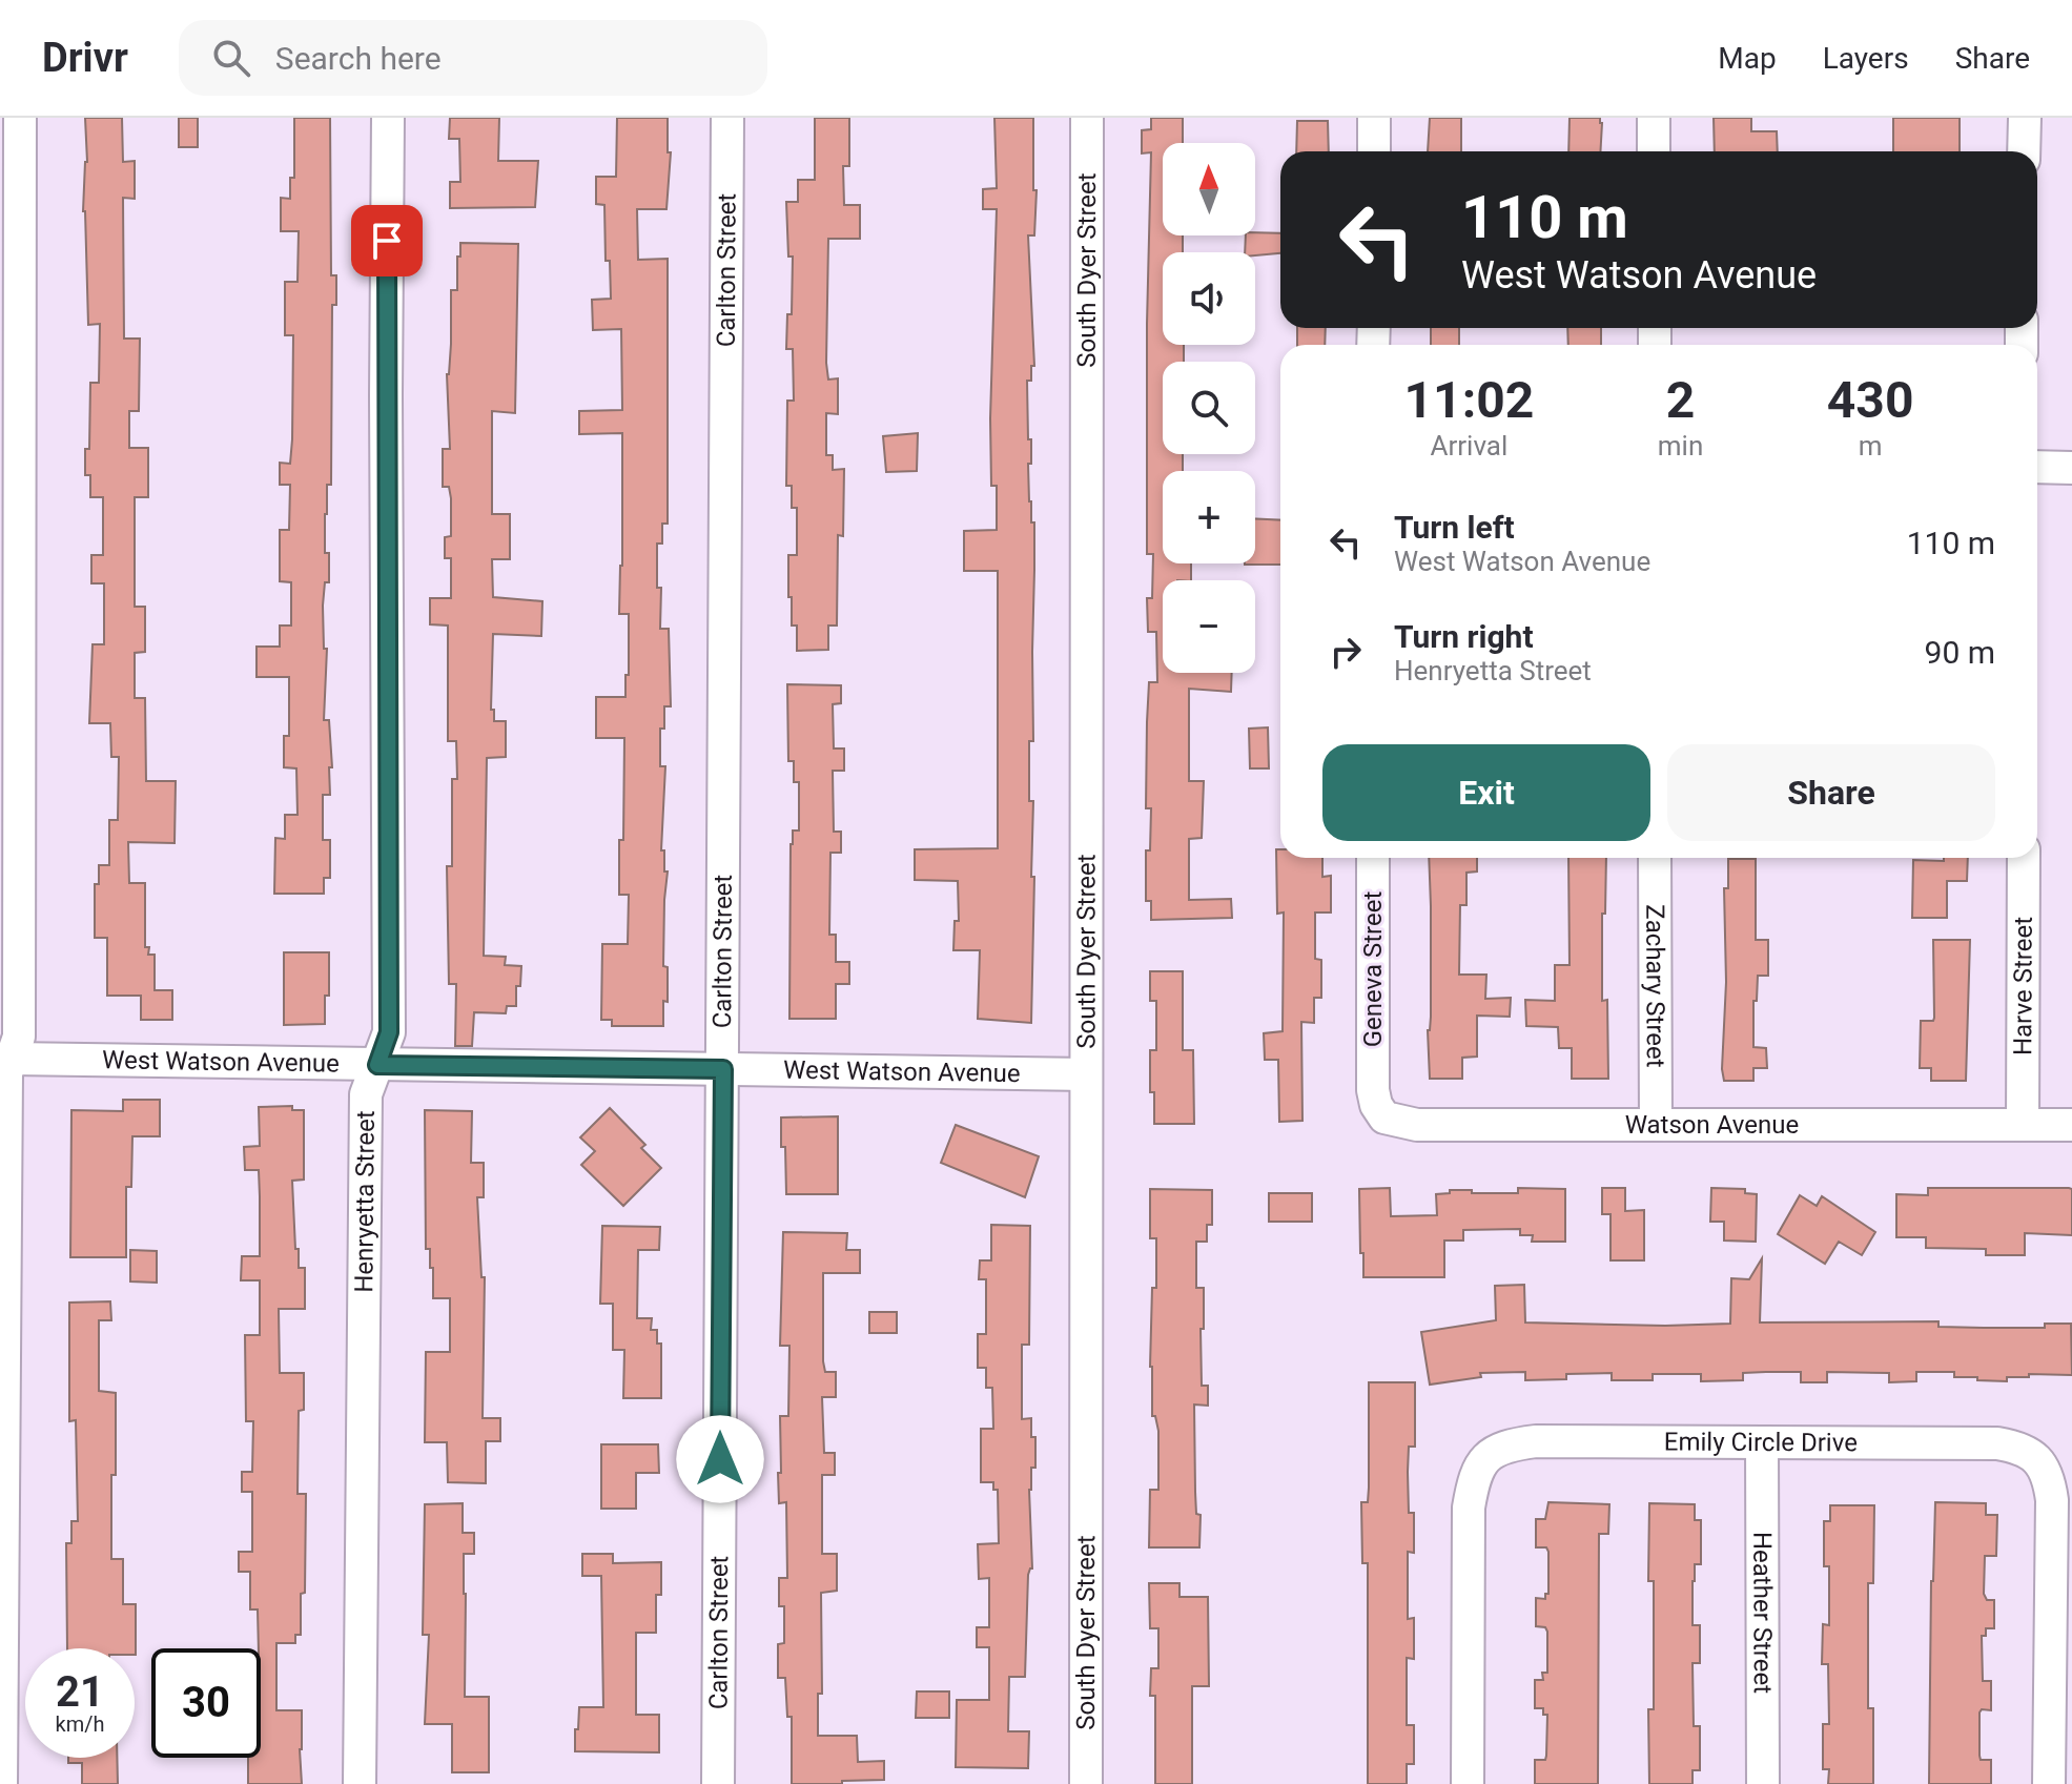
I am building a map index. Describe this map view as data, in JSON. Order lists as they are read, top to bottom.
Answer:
{
  "streets": {
    "street": [
      "Carlton Street",
      "South Dyer Street",
      "Geneva Street",
      "Zachary Street",
      "Harve Street",
      "West Watson Avenue",
      "Watson Avenue",
      "Henryetta Street",
      "Emily Circle Drive",
      "Heather Street"
    ]
  },
  "crossings": [
    ["Carlton Street", "West Watson Avenue"],
    ["South Dyer Street", "West Watson Avenue"],
    ["Geneva Street", "Watson Avenue"],
    ["Zachary Street", "Watson Avenue"],
    ["Harve Street", "Watson Avenue"],
    ["West Watson Avenue", "Henryetta Street"],
    ["Emily Circle Drive", "Heather Street"]
  ],
  "north": "top",
  "page": {
    "header": "Drivr",
    "search": "Search here",
    "nav": ["Map", "Layers", "Share"],
    "map_buttons": ["+", "−"],
    "turn": ["110 m", "West Watson Avenue"],
    "eta": [
      "11:02",
      "Arrival",
      "2",
      "min",
      "430",
      "m"
    ],
    "list": [
      {
        "name": "Turn left",
        "note": "West Watson Avenue",
        "value": "110 m"
      },
      {
        "name": "Turn right",
        "note": "Henryetta Street",
        "value": "90 m"
      }
    ],
    "buttons": ["Exit", "Share"],
    "speed": "21 km/h",
    "limit": "30"
  }
}
